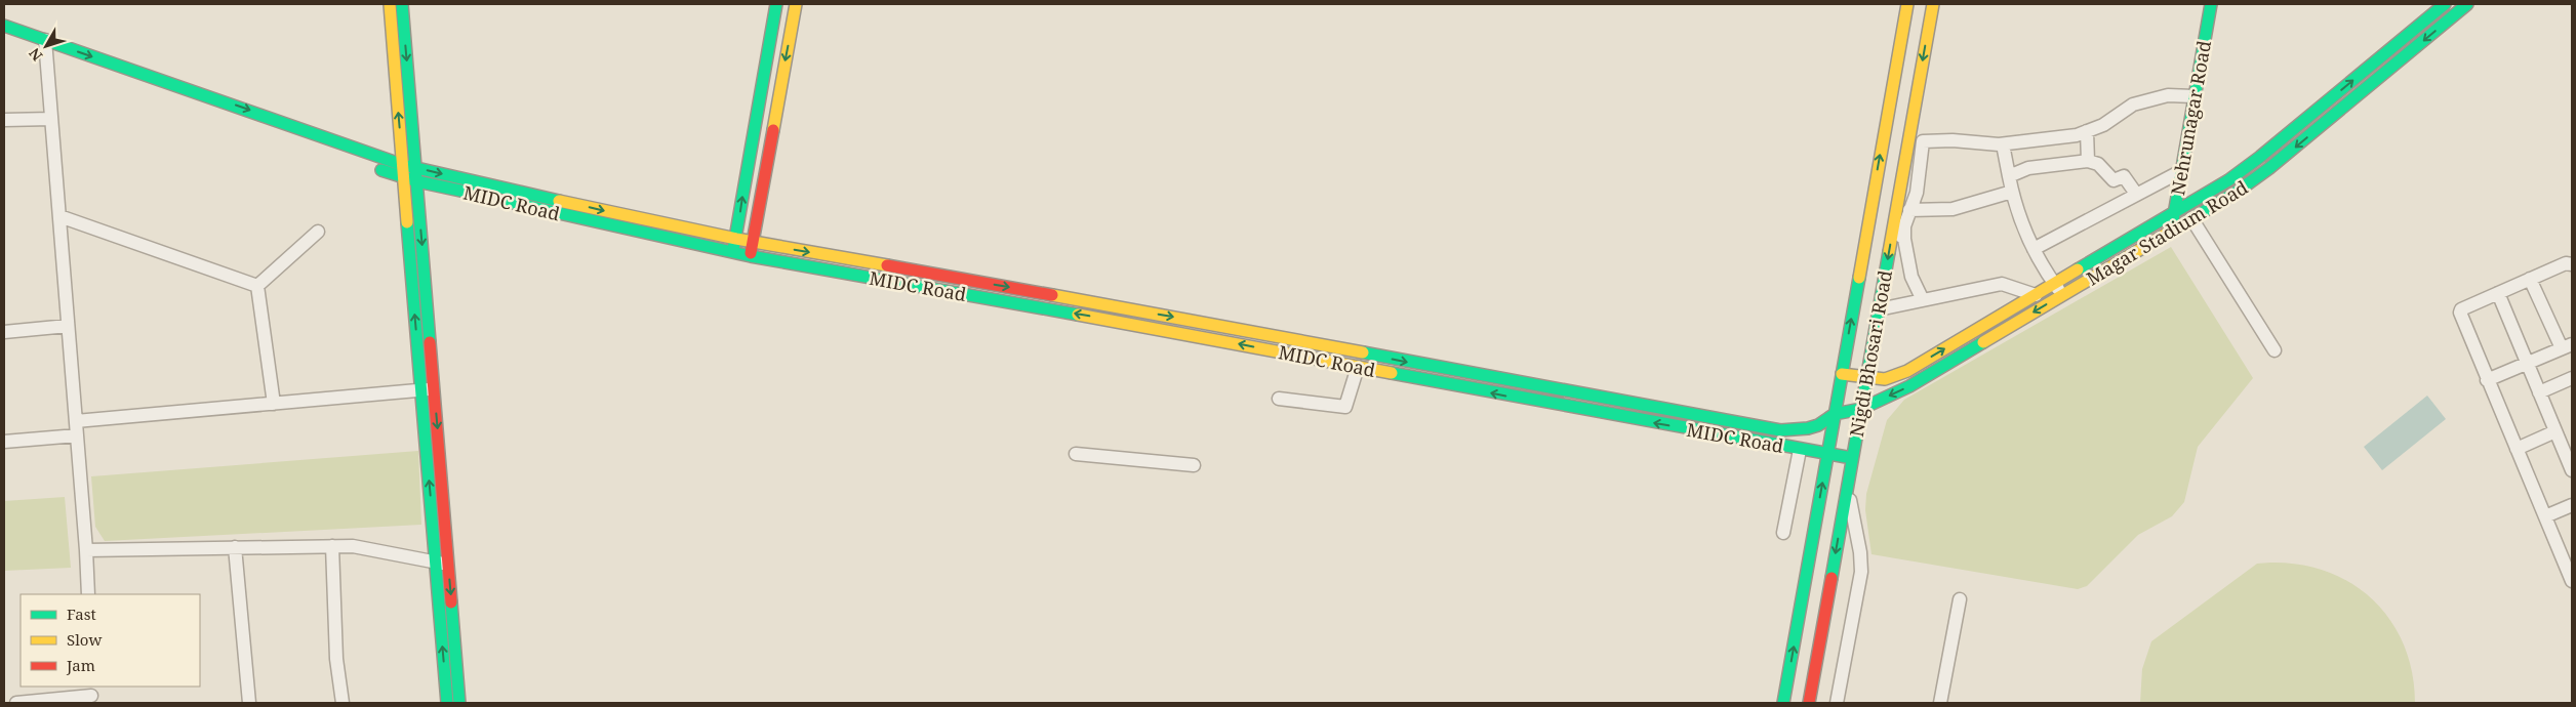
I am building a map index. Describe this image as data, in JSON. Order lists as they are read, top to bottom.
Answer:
{
  "streets": {
    "main road": [
      "Nehrunagar Road",
      "MIDC Road",
      "Magar Stadium Road",
      "Nigdi Bhosari Road"
    ]
  },
  "crossings": [
    ["Nehrunagar Road", "Magar Stadium Road"],
    ["MIDC Road", "Magar Stadium Road"],
    ["MIDC Road", "Nigdi Bhosari Road"],
    ["Magar Stadium Road", "Nigdi Bhosari Road"]
  ],
  "legend": ["Fast", "Slow", "Jam"],
  "north": "bottom left"
}
